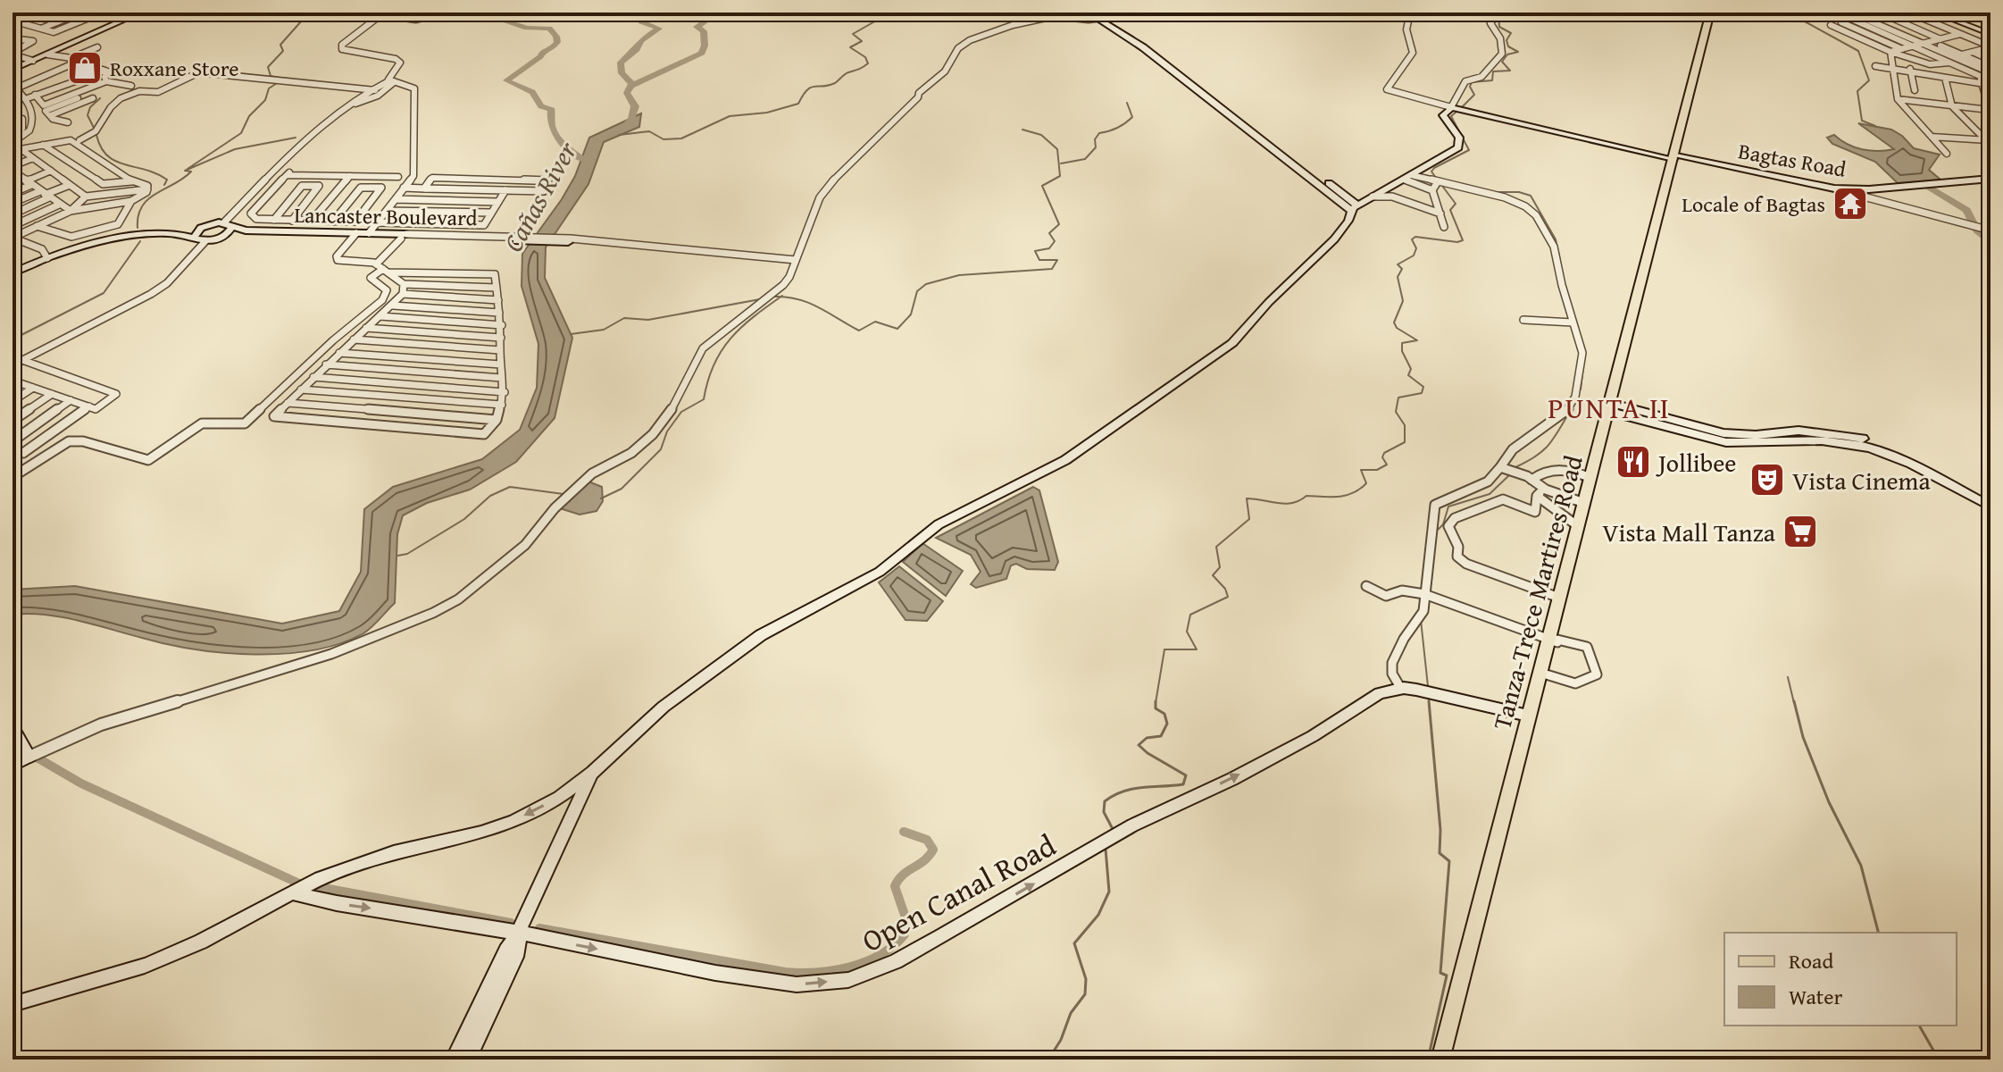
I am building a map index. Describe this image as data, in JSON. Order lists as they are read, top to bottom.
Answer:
{
  "streets": {
    "main road": [
      "Bagtas Road",
      "Lancaster Boulevard",
      "Tanza-Trece Martires Road",
      "Open Canal Road"
    ]
  },
  "crossings": [
    ["Bagtas Road", "Tanza-Trece Martires Road"],
    ["Tanza-Trece Martires Road", "Open Canal Road"]
  ],
  "one_way": ["Open Canal Road"],
  "districts": ["PUNTA II"],
  "water": ["Cañas River"],
  "places": {
    "shop": ["Roxxane Store"],
    "temple": ["Locale of Bagtas"],
    "restaurant": ["Jollibee"],
    "theatre": ["Vista Cinema"],
    "supermarket": ["Vista Mall Tanza"]
  },
  "legend": ["Road", "Water"]
}
